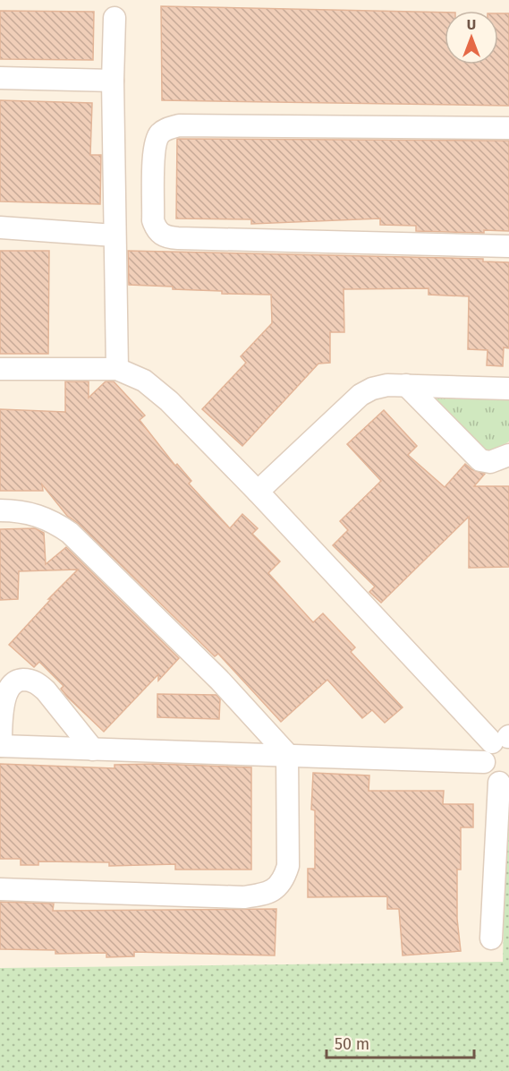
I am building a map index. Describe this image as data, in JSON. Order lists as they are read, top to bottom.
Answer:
{
  "scale_bar": "50 m",
  "north": "top"
}
